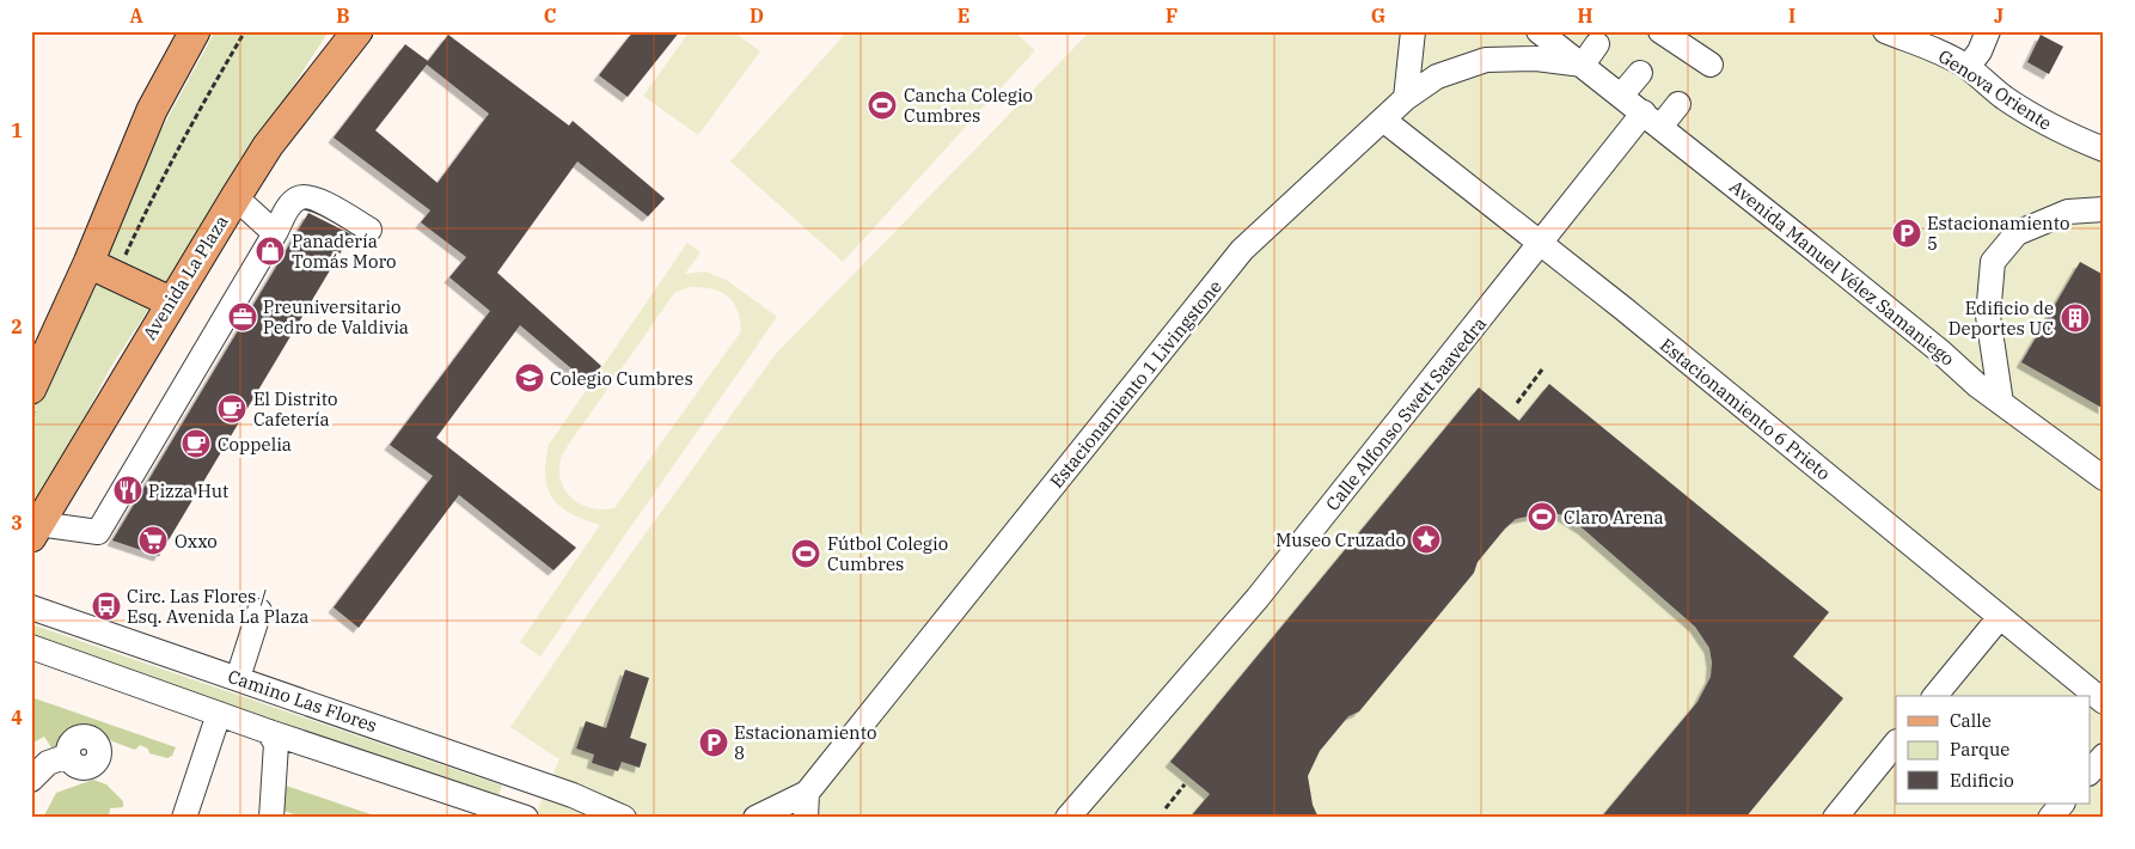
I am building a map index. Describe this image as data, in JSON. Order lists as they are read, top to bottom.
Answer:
{
  "streets": {
    "main road": ["Avenida La Plaza"],
    "street": [
      "Genova Oriente",
      "Avenida Manuel Vélez Samaniego",
      "Estacionamiento 1 Livingstone",
      "Estacionamiento 6 Prieto",
      "Calle Alfonso Swett Saavedra",
      "Camino Las Flores"
    ]
  },
  "crossings": [
    ["Avenida Manuel Vélez Samaniego", "Estacionamiento 1 Livingstone"],
    ["Avenida Manuel Vélez Samaniego", "Calle Alfonso Swett Saavedra"],
    ["Estacionamiento 1 Livingstone", "Estacionamiento 6 Prieto"],
    ["Estacionamiento 6 Prieto", "Calle Alfonso Swett Saavedra"]
  ],
  "places": {
    "sports": ["Cancha Colegio Cumbres", "Claro Arena", "Fútbol Colegio Cumbres"],
    "parking": ["Estacionamiento 5", "Estacionamiento 8"],
    "shop": ["Panadería Tomás Moro"],
    "office": ["Preuniversitario Pedro de Valdivia"],
    "building": ["Edificio de Deportes UC"],
    "school or university": ["Colegio Cumbres"],
    "cafe": ["El Distrito Cafetería", "Coppelia"],
    "restaurant": ["Pizza Hut"],
    "place": ["Museo Cruzado"],
    "supermarket": ["Oxxo"],
    "bus stop": ["Circ. Las Flores / Esq. Avenida La Plaza"]
  },
  "legend": ["Calle", "Parque", "Edificio"],
  "grid": {
    "columns": [
      "A",
      "B",
      "C",
      "D",
      "E",
      "F",
      "G",
      "H",
      "I",
      "J"
    ],
    "rows": [
      "1",
      "2",
      "3",
      "4"
    ]
  }
}
